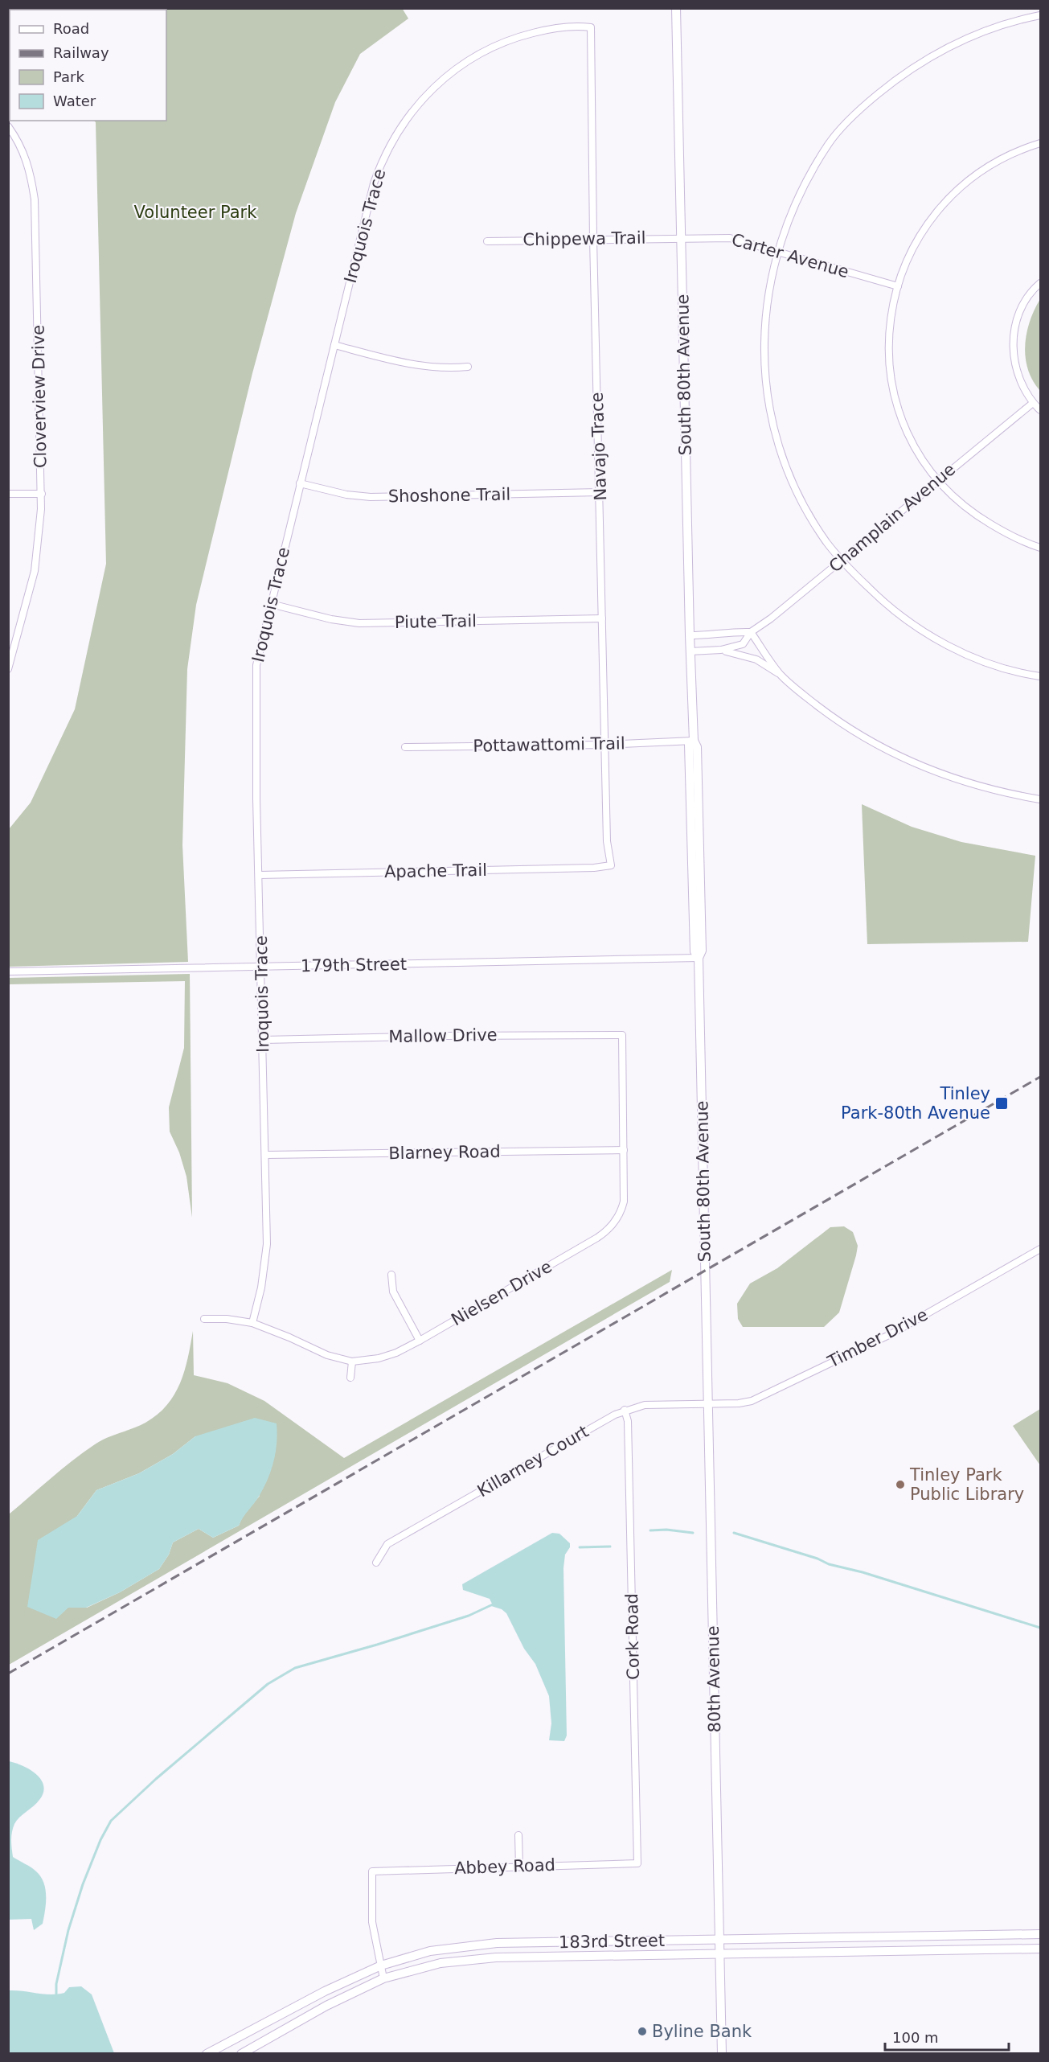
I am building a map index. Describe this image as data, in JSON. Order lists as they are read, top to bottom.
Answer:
{
  "streets": {
    "street": [
      "Iroquois Trace",
      "Chippewa Trail",
      "Carter Avenue",
      "South 80th Avenue",
      "Cloverview Drive",
      "Navajo Trace",
      "Shoshone Trail",
      "Champlain Avenue",
      "Piute Trail",
      "Pottawattomi Trail",
      "Apache Trail",
      "179th Street",
      "Mallow Drive",
      "Blarney Road",
      "Nielsen Drive",
      "Timber Drive",
      "Killarney Court",
      "Cork Road",
      "80th Avenue",
      "Abbey Road",
      "183rd Street"
    ]
  },
  "crossings": [
    ["Iroquois Trace", "Navajo Trace"],
    ["Iroquois Trace", "Shoshone Trail"],
    ["Iroquois Trace", "Piute Trail"],
    ["Iroquois Trace", "Apache Trail"],
    ["Iroquois Trace", "179th Street"],
    ["Iroquois Trace", "Mallow Drive"],
    ["Iroquois Trace", "Blarney Road"],
    ["Iroquois Trace", "Nielsen Drive"],
    ["Chippewa Trail", "Carter Avenue"],
    ["Chippewa Trail", "South 80th Avenue"],
    ["Chippewa Trail", "Navajo Trace"],
    ["Carter Avenue", "South 80th Avenue"],
    ["South 80th Avenue", "Champlain Avenue"],
    ["South 80th Avenue", "Pottawattomi Trail"],
    ["South 80th Avenue", "179th Street"],
    ["South 80th Avenue", "Timber Drive"],
    ["South 80th Avenue", "Killarney Court"],
    ["South 80th Avenue", "80th Avenue"],
    ["Navajo Trace", "Shoshone Trail"],
    ["Navajo Trace", "Piute Trail"],
    ["Navajo Trace", "Pottawattomi Trail"],
    ["Navajo Trace", "Apache Trail"],
    ["Mallow Drive", "Nielsen Drive"],
    ["Blarney Road", "Nielsen Drive"],
    ["Timber Drive", "Killarney Court"],
    ["Timber Drive", "80th Avenue"],
    ["Killarney Court", "Cork Road"],
    ["Killarney Court", "80th Avenue"],
    ["Cork Road", "Abbey Road"],
    ["80th Avenue", "183rd Street"],
    ["Abbey Road", "183rd Street"]
  ],
  "parks": ["Volunteer Park"],
  "places": {
    "transit": ["Tinley Park-80th Avenue"],
    "other": ["Tinley Park Public Library", "Byline Bank"]
  },
  "legend": [
    "Road",
    "Railway",
    "Park",
    "Water"
  ],
  "scale_bar": "100 m"
}
